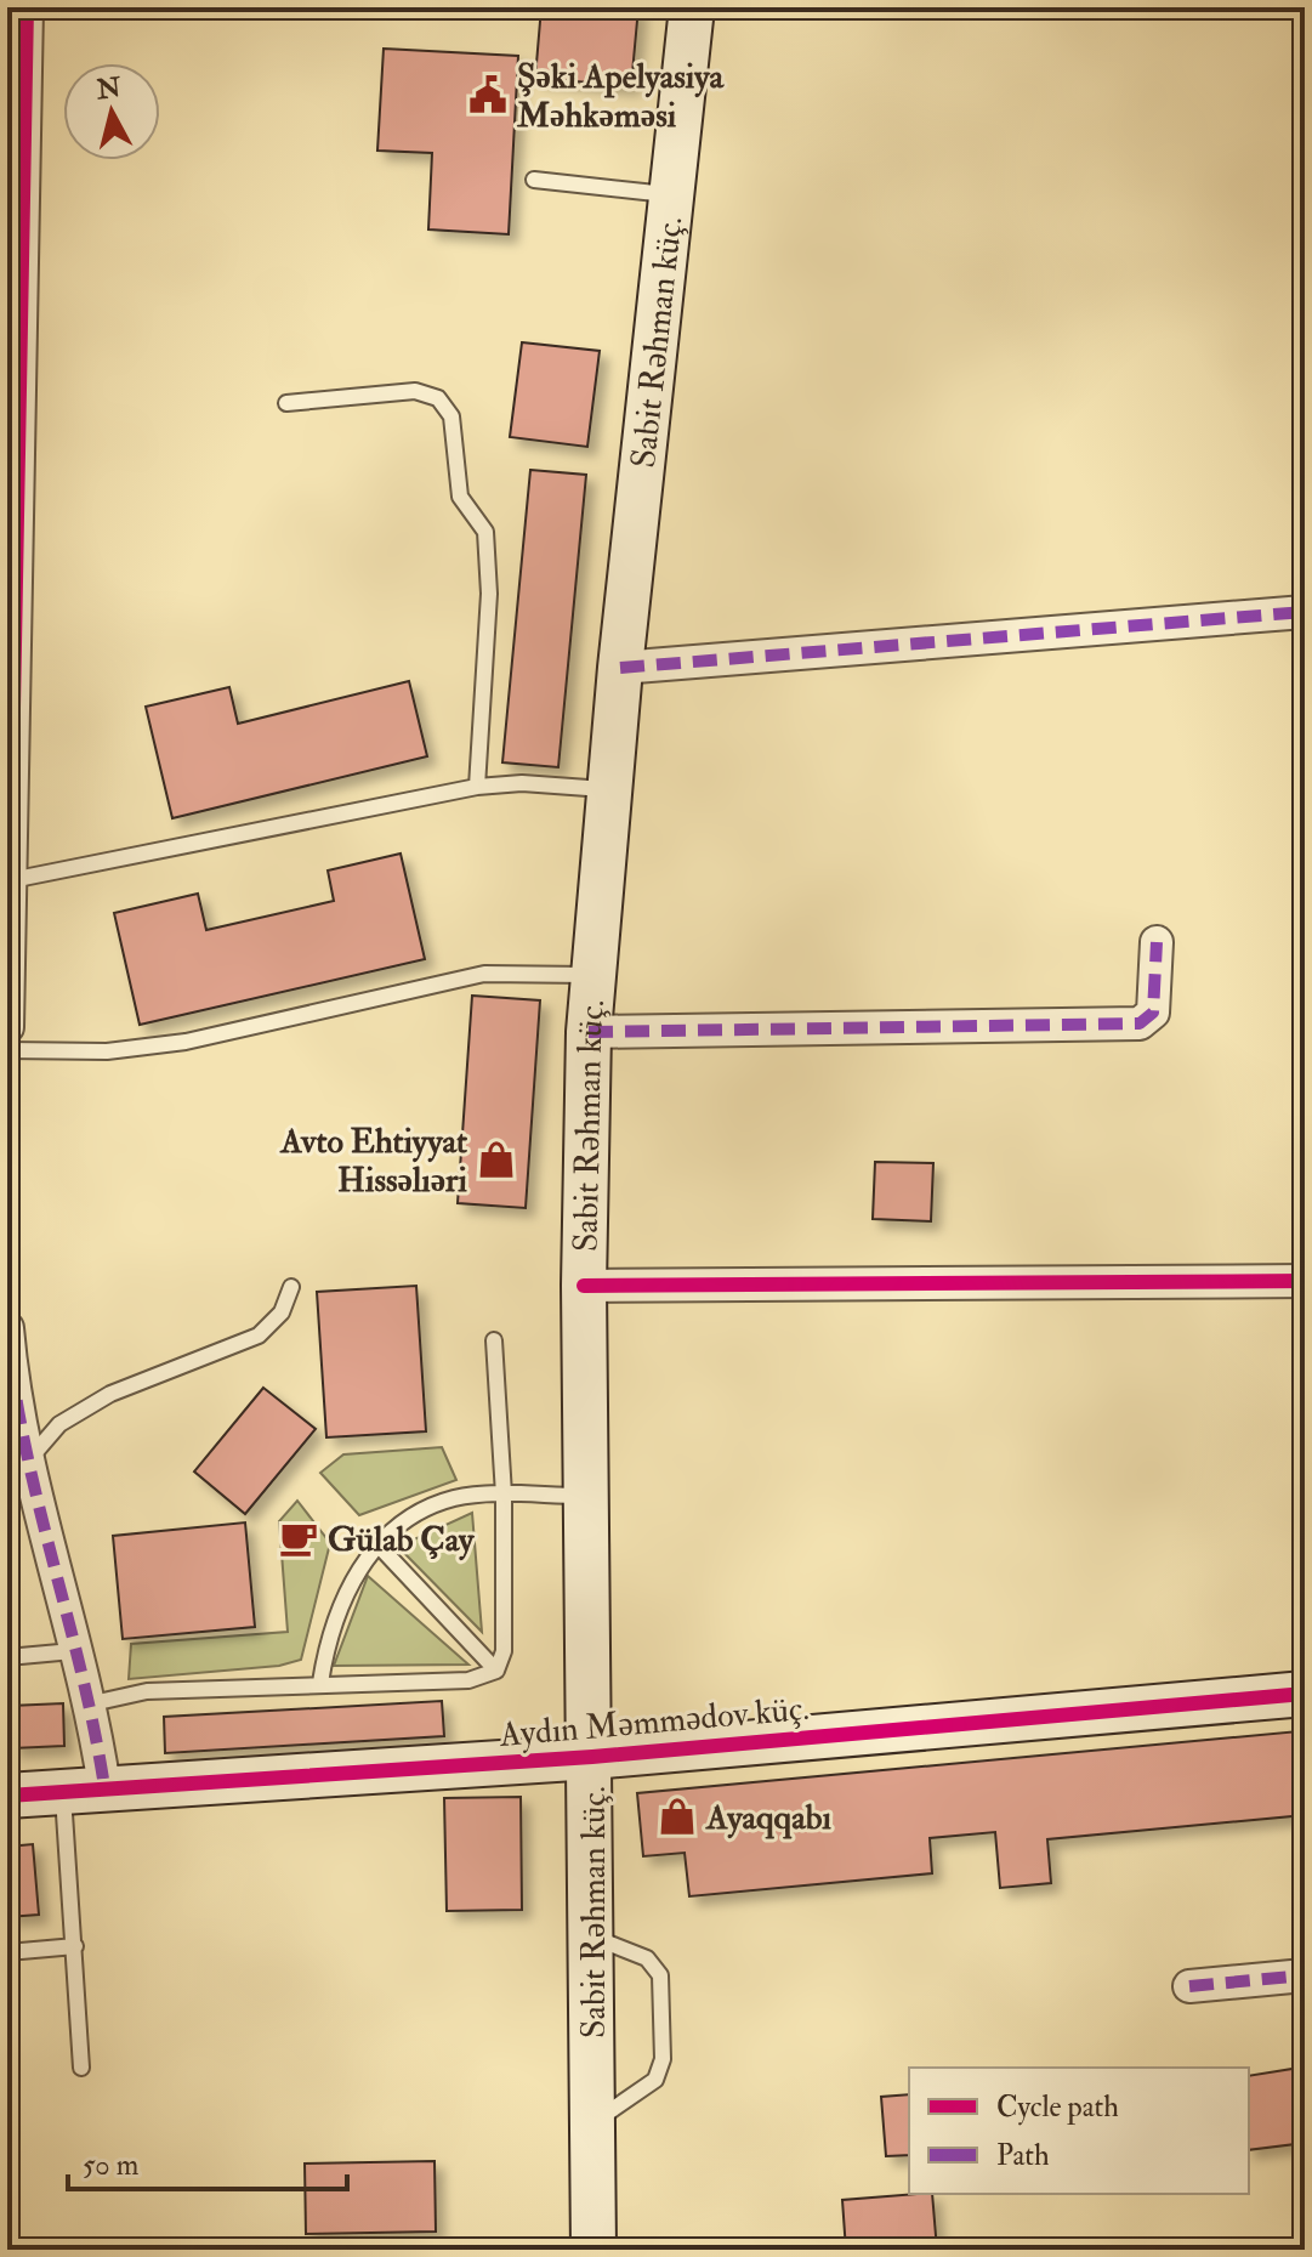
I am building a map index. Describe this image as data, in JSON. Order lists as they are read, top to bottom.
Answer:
{
  "streets": {
    "main road": ["Sabit Rəhman küç.", "Aydın Məmmədov küç."]
  },
  "crossings": [
    ["Sabit Rəhman küç.", "Aydın Məmmədov küç."]
  ],
  "places": {
    "public building": ["Şəki Apelyasiya Məhkəməsi"],
    "shop": ["Avto Ehtiyyat Hissəlıəri", "Ayaqqabı"],
    "cafe": ["Gülab Çay"]
  },
  "legend": ["Cycle path", "Path"],
  "scale_bar": "50 m",
  "north": "top"
}
